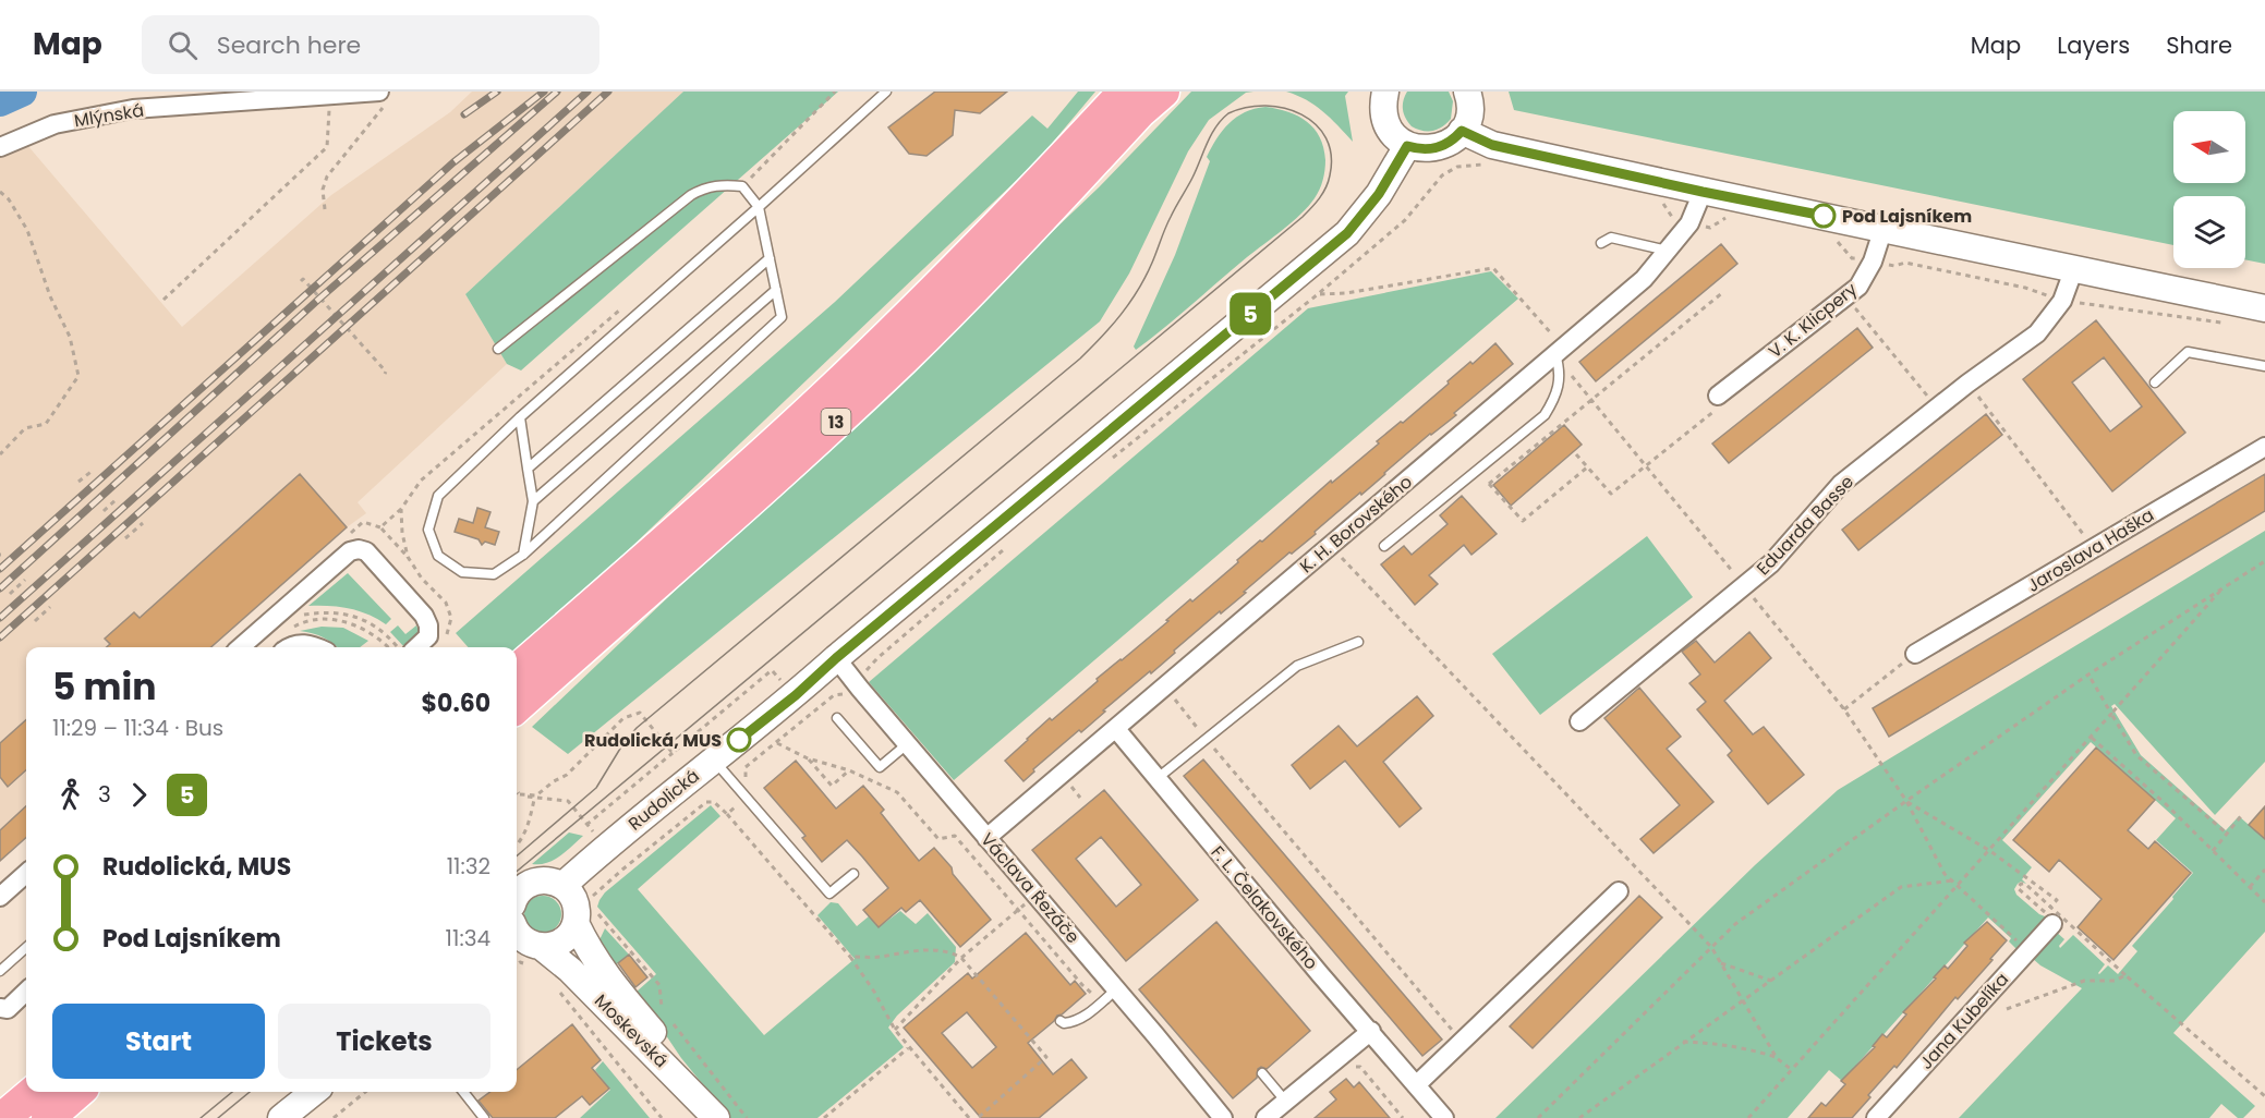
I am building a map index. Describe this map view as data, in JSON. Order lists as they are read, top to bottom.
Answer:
{
  "streets": {
    "highway": ["13"],
    "street": [
      "Mlýnská",
      "V. K. Klicpery",
      "K. H. Borovského",
      "Eduarda Basse",
      "Jaroslava Haška",
      "Rudolická",
      "Václava Řezáče",
      "F. L. Čelakovského",
      "Jana Kubelíka",
      "Moskevská"
    ]
  },
  "crossings": [
    ["K. H. Borovského", "Václava Řezáče"],
    ["K. H. Borovského", "F. L. Čelakovského"],
    ["Rudolická", "Václava Řezáče"]
  ],
  "places": ["Pod Lajsníkem", "Rudolická, MUS"],
  "lines": ["bus line 5"],
  "north": "left",
  "page": {
    "header": "Map",
    "search": "Search here",
    "nav": ["Map", "Layers", "Share"],
    "on_map": "5",
    "heading": ["5 min", "11:29 – 11:34 · Bus", "$0.60"],
    "legs": ["3", "5"],
    "list": [
      {
        "name": "Rudolická, MUS",
        "value": "11:32"
      },
      {
        "name": "Pod Lajsníkem",
        "value": "11:34"
      }
    ],
    "buttons": ["Start", "Tickets"]
  }
}
